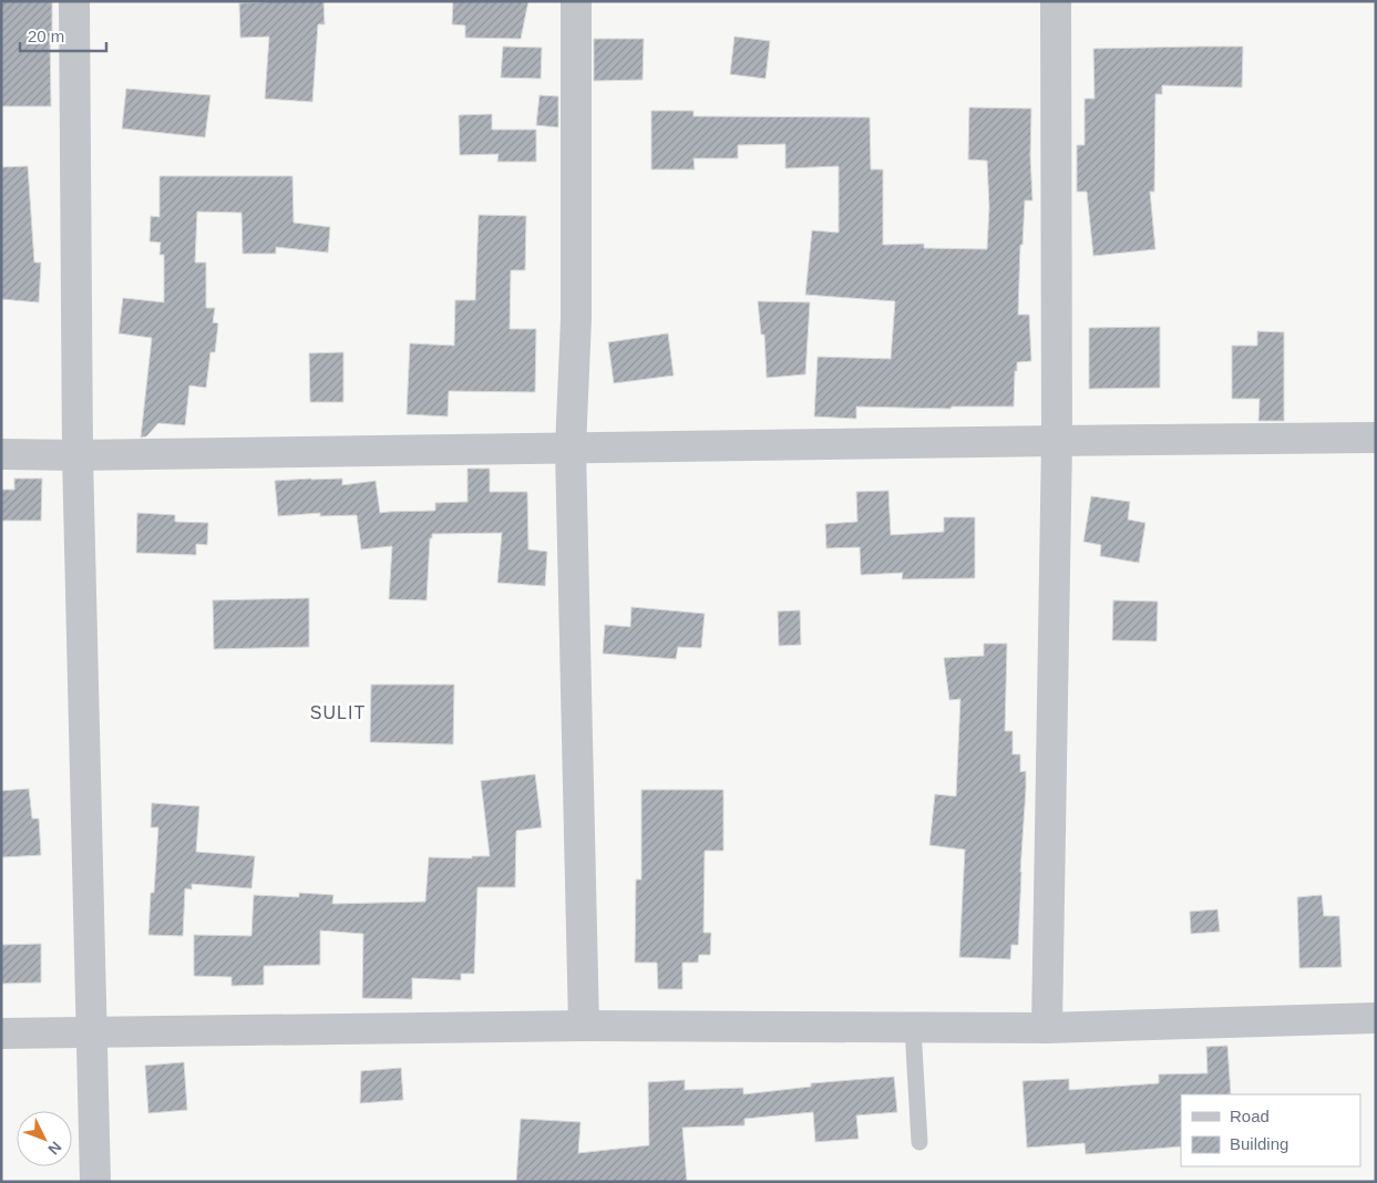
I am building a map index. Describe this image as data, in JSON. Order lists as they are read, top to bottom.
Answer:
{
  "districts": ["SULIT"],
  "legend": ["Road", "Building"],
  "scale_bar": "20 m",
  "north": "bottom right"
}
